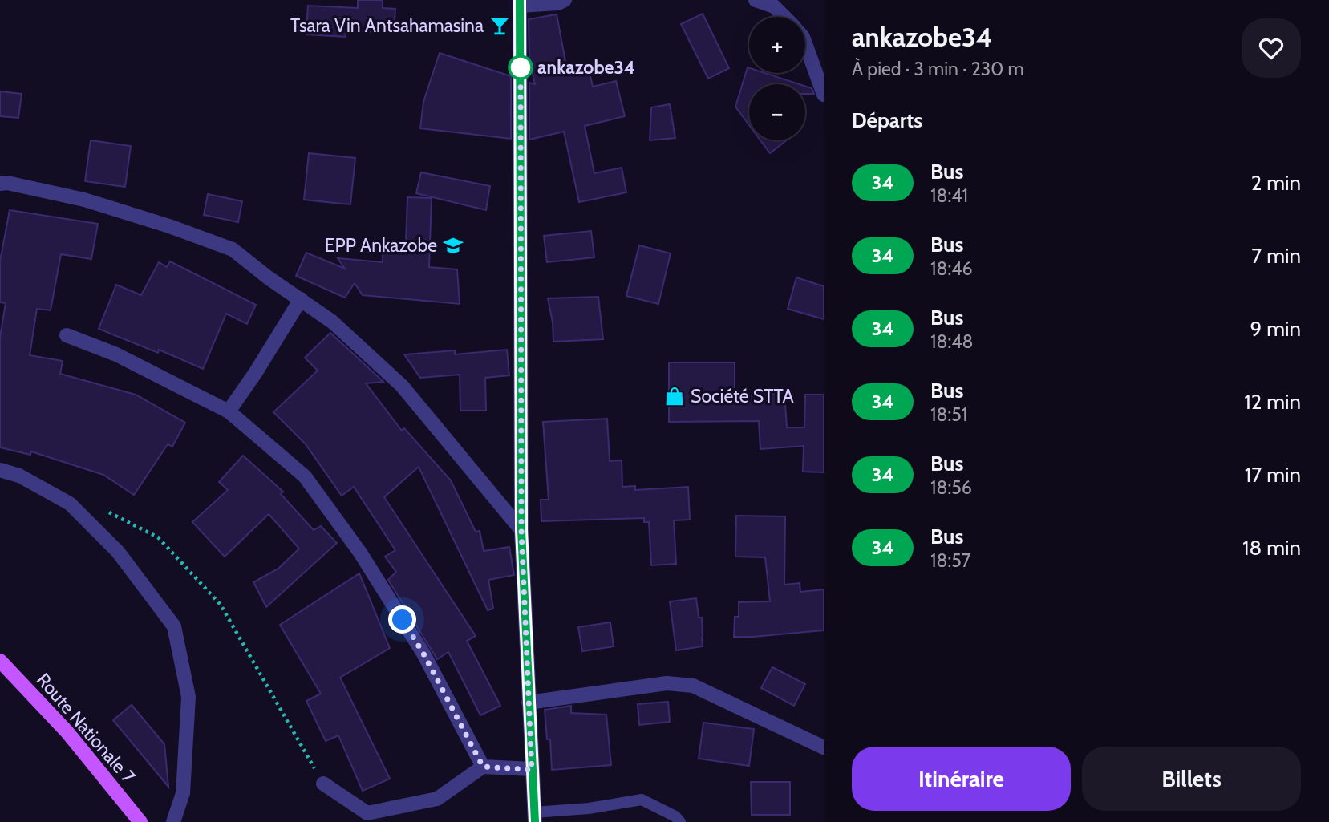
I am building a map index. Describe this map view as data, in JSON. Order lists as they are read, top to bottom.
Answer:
{
  "streets": {
    "main road": ["Route Nationale 7"]
  },
  "places": {
    "bar": ["Tsara Vin Antsahamasina"],
    "other": ["ankazobe34"],
    "school or university": ["EPP Ankazobe"],
    "shop": ["Société STTA"]
  },
  "lines": ["bus line 34"],
  "page": {
    "heading": [
      ["ankazobe34", "À pied · 3 min · 230 m"],
      "Départs"
    ],
    "map_buttons": ["+", "−"],
    "list": [
      {
        "mark": "34",
        "name": "Bus",
        "note": "18:41",
        "value": "2 min"
      },
      {
        "mark": "34",
        "name": "Bus",
        "note": "18:46",
        "value": "7 min"
      },
      {
        "mark": "34",
        "name": "Bus",
        "note": "18:48",
        "value": "9 min"
      },
      {
        "mark": "34",
        "name": "Bus",
        "note": "18:51",
        "value": "12 min"
      },
      {
        "mark": "34",
        "name": "Bus",
        "note": "18:56",
        "value": "17 min"
      },
      {
        "mark": "34",
        "name": "Bus",
        "note": "18:57",
        "value": "18 min"
      }
    ],
    "buttons": ["Itinéraire", "Billets"]
  }
}
